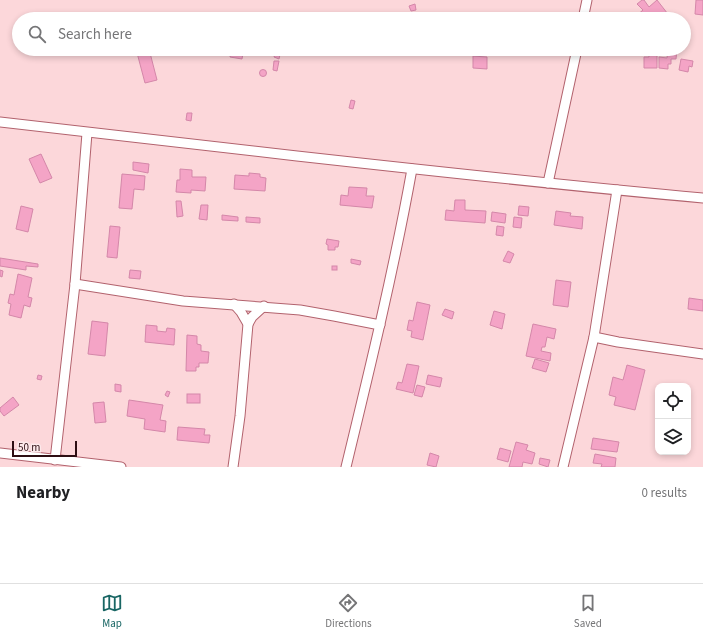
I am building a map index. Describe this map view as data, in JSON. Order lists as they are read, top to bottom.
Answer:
{
  "scale_bar": "50 m",
  "page": {
    "search": "Search here",
    "scale": "50 m",
    "heading": ["Nearby", "0 results"],
    "nav": ["Map", "Directions", "Saved"]
  }
}
